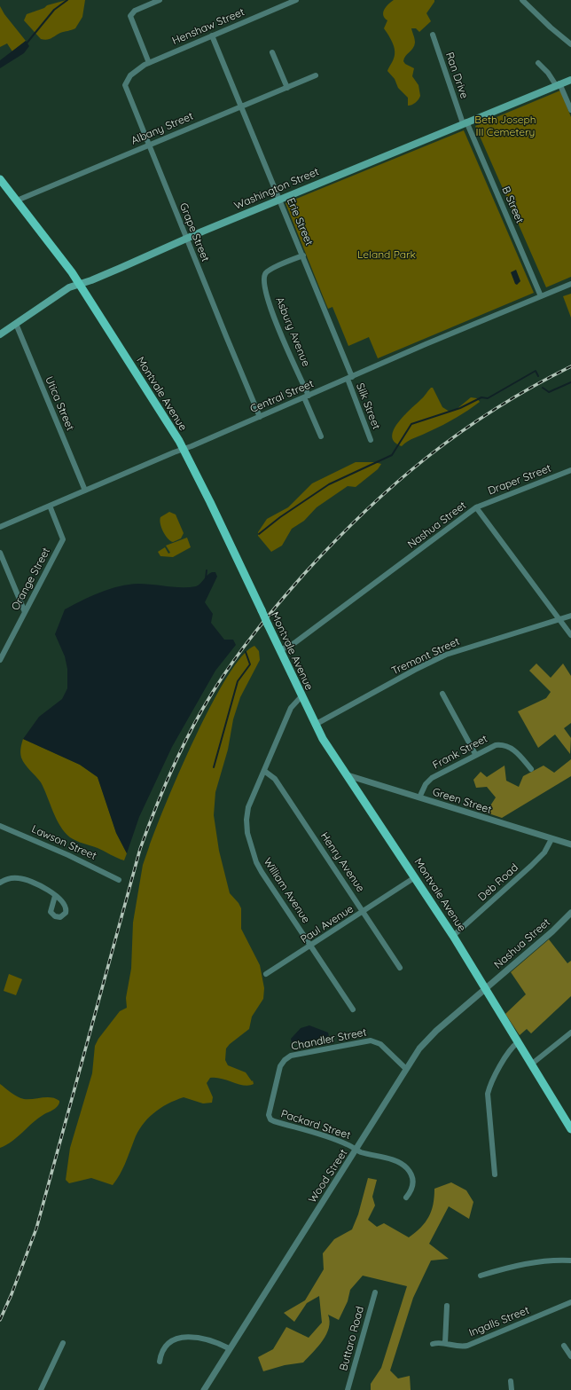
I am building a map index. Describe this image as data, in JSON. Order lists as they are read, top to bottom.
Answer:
{
  "streets": {
    "main road": ["Washington Street", "Montvale Avenue"],
    "street": [
      "Henshaw Street",
      "Ran Drive",
      "Albany Street",
      "B Street",
      "Erie Street",
      "Grape Street",
      "Asbury Avenue",
      "Central Street",
      "Utica Street",
      "Silk Street",
      "Draper Street",
      "Nashua Street",
      "Orange Street",
      "Tremont Street",
      "Frank Street",
      "Green Street",
      "Lawson Street",
      "Henry Avenue",
      "Deb Road",
      "William Avenue",
      "Paul Avenue",
      "Chandler Street",
      "Packard Street",
      "Wood Street",
      "Ingalls Street",
      "Buttaro Road"
    ]
  },
  "crossings": [
    ["Henshaw Street", "Erie Street"],
    ["Henshaw Street", "Grape Street"],
    ["Ran Drive", "Washington Street"],
    ["Ran Drive", "B Street"],
    ["Albany Street", "Erie Street"],
    ["Albany Street", "Grape Street"],
    ["Albany Street", "Montvale Avenue"],
    ["Washington Street", "B Street"],
    ["Washington Street", "Erie Street"],
    ["Washington Street", "Grape Street"],
    ["Washington Street", "Montvale Avenue"],
    ["Washington Street", "Utica Street"],
    ["B Street", "Central Street"],
    ["Erie Street", "Asbury Avenue"],
    ["Erie Street", "Central Street"],
    ["Erie Street", "Silk Street"],
    ["Grape Street", "Central Street"],
    ["Asbury Avenue", "Central Street"],
    ["Montvale Avenue", "Central Street"],
    ["Montvale Avenue", "Nashua Street"],
    ["Montvale Avenue", "Tremont Street"],
    ["Montvale Avenue", "Green Street"],
    ["Montvale Avenue", "Deb Road"],
    ["Montvale Avenue", "William Avenue"],
    ["Montvale Avenue", "Paul Avenue"],
    ["Montvale Avenue", "Wood Street"],
    ["Central Street", "Utica Street"],
    ["Central Street", "Silk Street"],
    ["Central Street", "Orange Street"],
    ["Draper Street", "Nashua Street"],
    ["Nashua Street", "Tremont Street"],
    ["Nashua Street", "Wood Street"],
    ["Frank Street", "Green Street"],
    ["Green Street", "Deb Road"],
    ["Henry Avenue", "William Avenue"],
    ["Henry Avenue", "Paul Avenue"],
    ["William Avenue", "Paul Avenue"],
    ["Chandler Street", "Packard Street"],
    ["Chandler Street", "Wood Street"],
    ["Packard Street", "Wood Street"]
  ],
  "parks": ["Beth Joseph III Cemetery", "Leland Park"]
}
